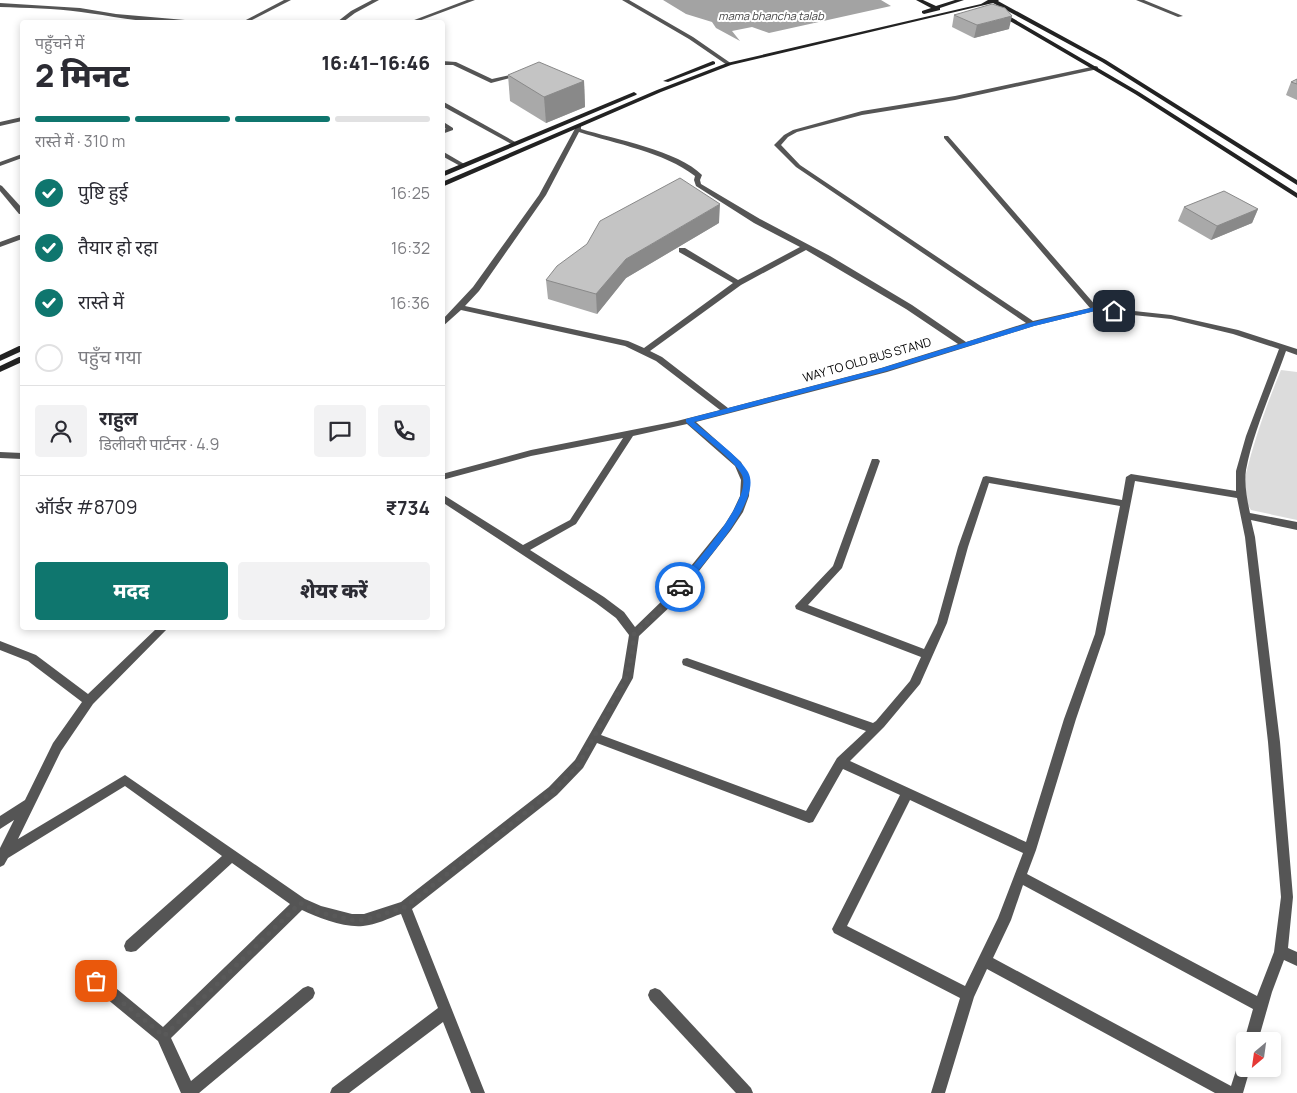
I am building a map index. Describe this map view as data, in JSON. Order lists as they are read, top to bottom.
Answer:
{
  "streets": {
    "street": ["WAY TO OLD BUS STAND"]
  },
  "water": ["mama bhancha talab"],
  "north": "bottom left",
  "page": {
    "heading": ["2 मिनट", "पहुँचने में", "16:41–16:46"],
    "panel": [
      "राहुल",
      "डिलीवरी पार्टनर · 4.9",
      "ऑर्डर #8709",
      "₹734"
    ],
    "bar": "रास्ते में · 310 m",
    "list": [
      ["पुष्टि हुई", "16:25"],
      ["तैयार हो रहा", "16:32"],
      ["रास्ते में", "16:36"],
      "पहुँच गया"
    ],
    "buttons": ["मदद", "शेयर करें"]
  }
}
